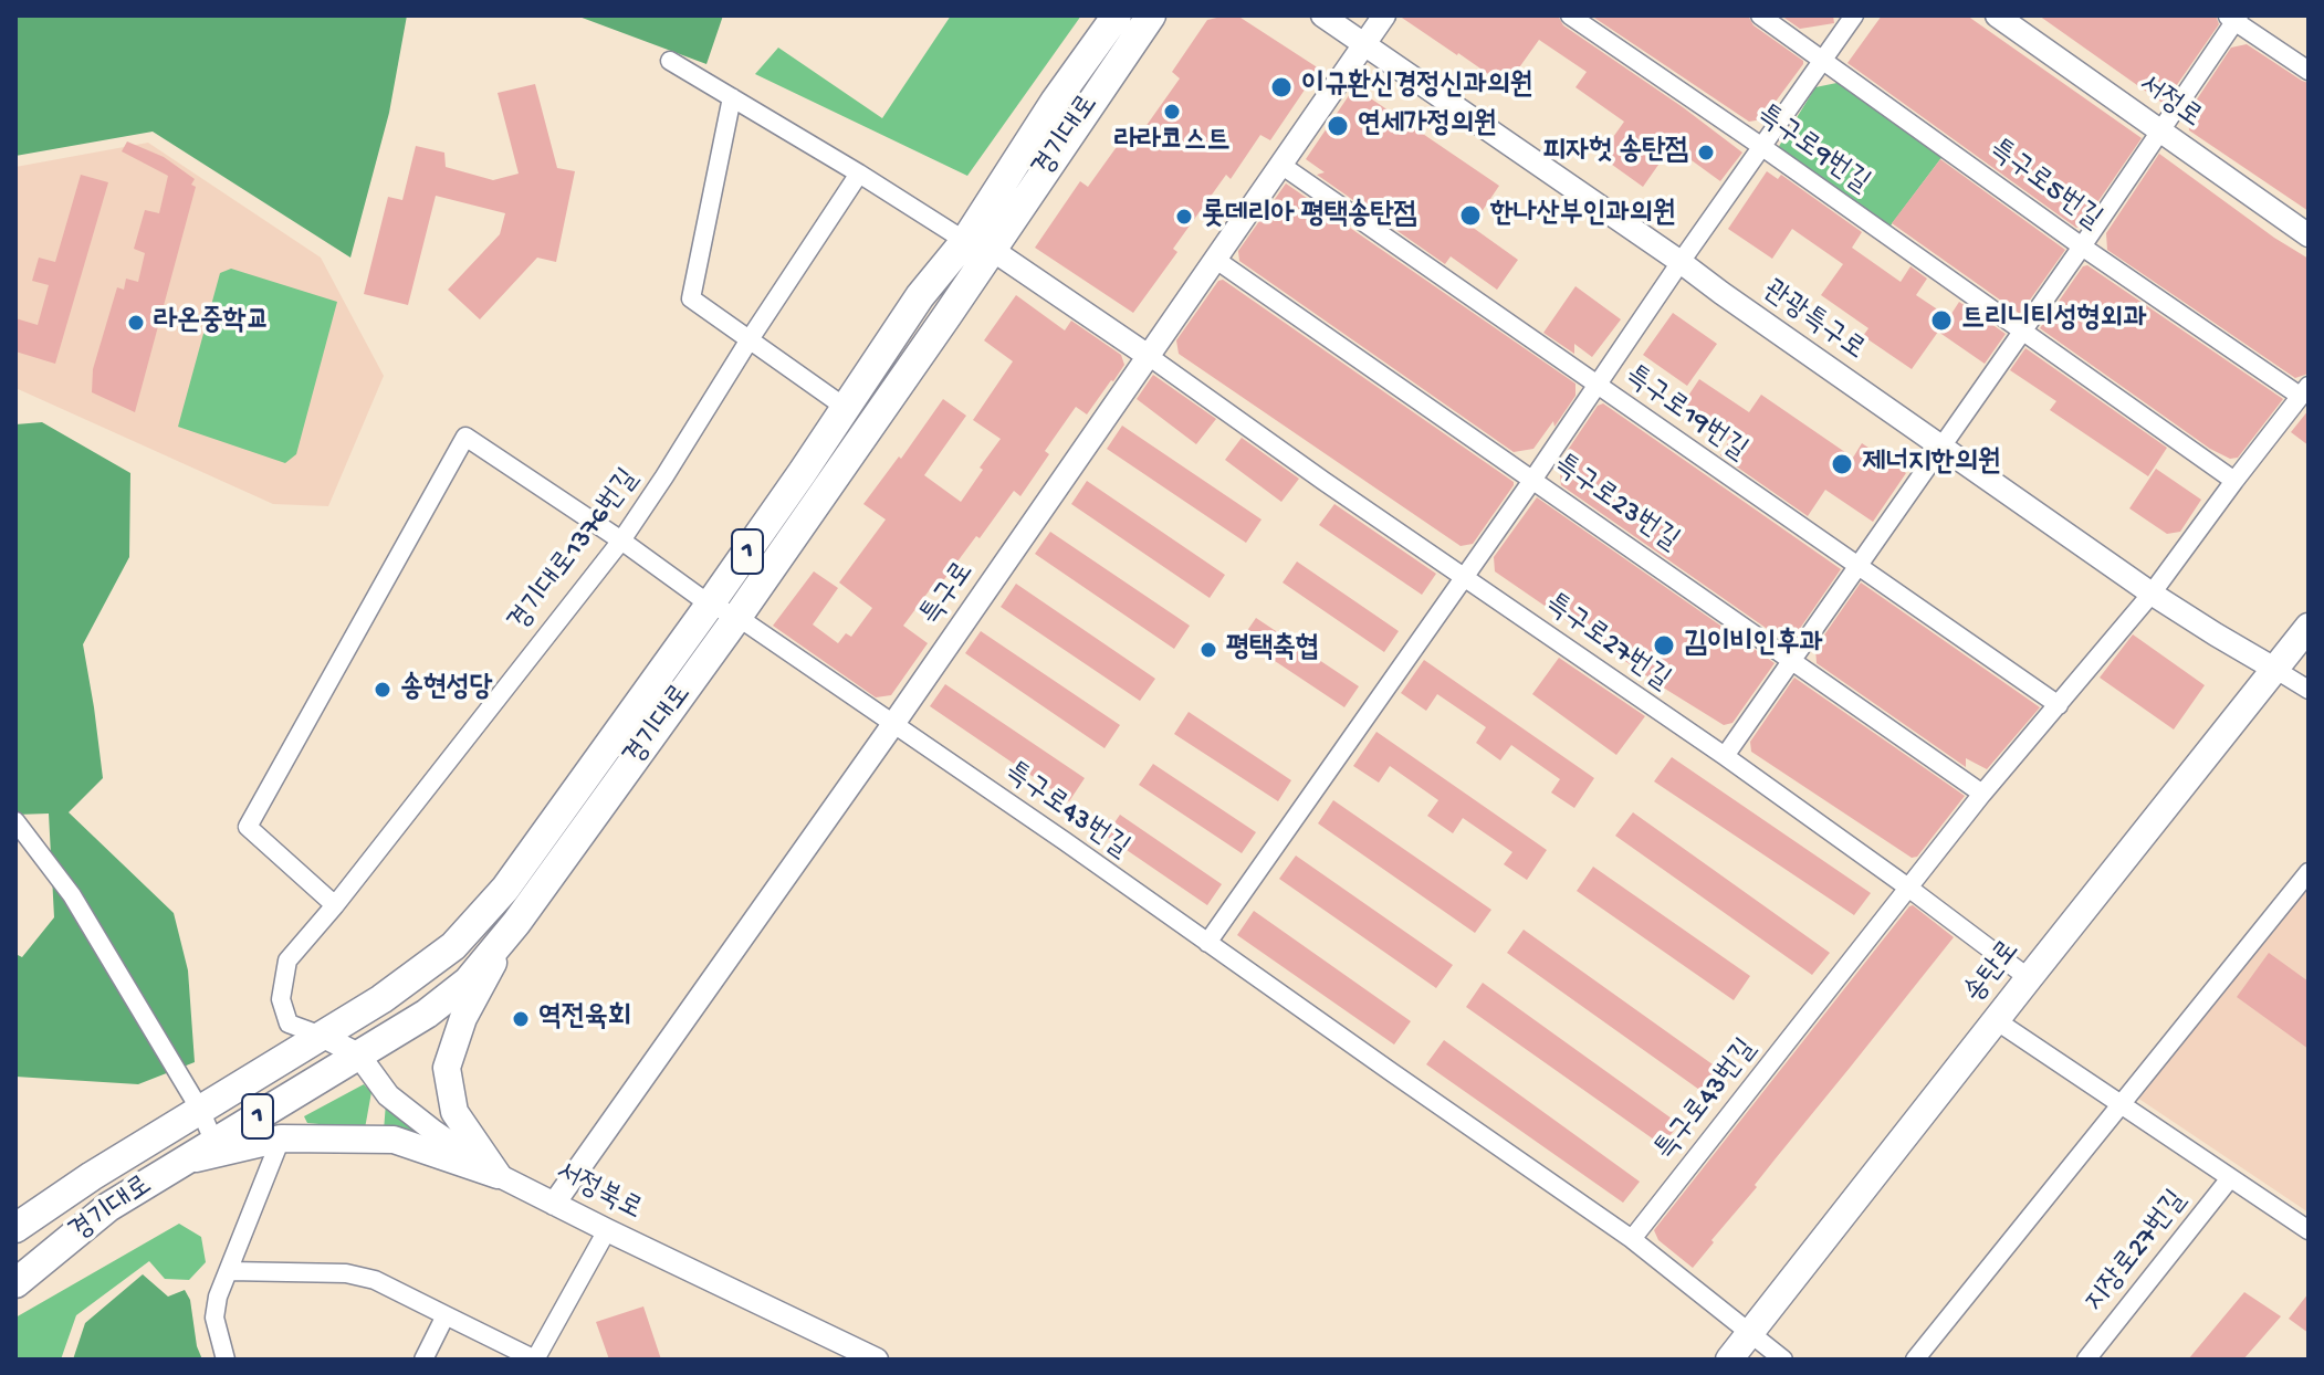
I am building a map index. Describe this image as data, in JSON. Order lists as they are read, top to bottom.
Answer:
{
  "streets": {
    "main road": ["경기대로", "1", "송탄로"],
    "street": [
      "서정로",
      "특구로9번길",
      "특구로5번길",
      "관광특구로",
      "특구로19번길",
      "특구로23번길",
      "경기대로1376번길",
      "특구로",
      "특구로27번길",
      "특구로43번길",
      "서정북로",
      "지장로27번길"
    ]
  },
  "crossings": [
    ["경기대로", "경기대로1376번길"],
    ["경기대로", "특구로43번길"],
    ["경기대로", "서정북로"],
    ["특구로9번길", "특구로5번길"],
    ["특구로5번길", "관광특구로"],
    ["특구로5번길", "특구로43번길"],
    ["관광특구로", "특구로"],
    ["관광특구로", "특구로43번길"],
    ["관광특구로", "송탄로"],
    ["특구로19번길", "특구로"],
    ["특구로19번길", "특구로43번길"],
    ["특구로23번길", "특구로"],
    ["특구로23번길", "특구로43번길"],
    ["경기대로1376번길", "특구로43번길"],
    ["경기대로1376번길", "서정북로"],
    ["특구로", "특구로27번길"],
    ["특구로", "특구로43번길"],
    ["특구로", "서정북로"],
    ["특구로27번길", "특구로43번길"],
    ["특구로27번길", "송탄로"],
    ["송탄로", "지장로27번길"]
  ],
  "places": [
    "이규환신경정신과의원",
    "라라코스트",
    "연세가정의원",
    "피자헛 송탄점",
    "한나산부인과의원",
    "롯데리아 평택송탄점",
    "트리니티성형외과",
    "라온중학교",
    "제너지한의원",
    "김이비인후과",
    "평택축협",
    "송현성당",
    "역전육회"
  ]
}
